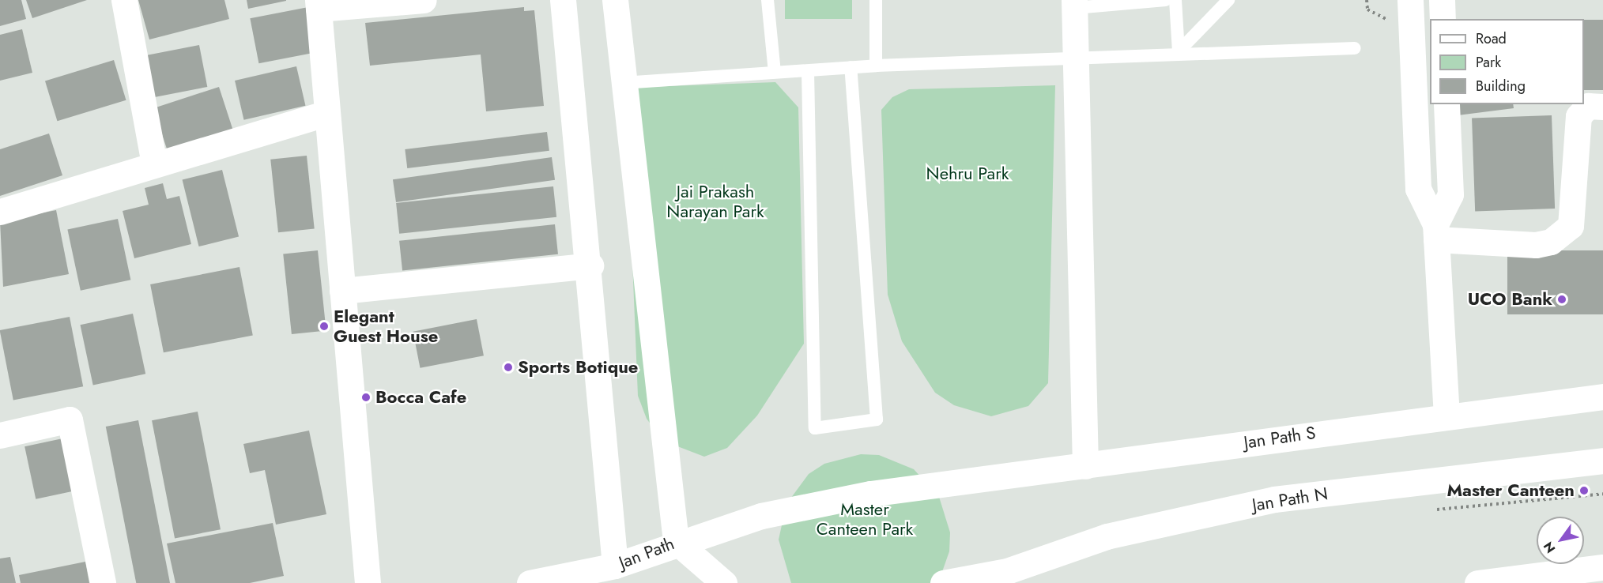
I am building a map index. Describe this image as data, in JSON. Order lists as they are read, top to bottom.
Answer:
{
  "streets": {
    "street": ["Jan Path S", "Jan Path N", "Jan Path"]
  },
  "crossings": [
    ["Jan Path S", "Jan Path"]
  ],
  "parks": ["Nehru Park", "Jai Prakash Narayan Park", "Master Canteen Park"],
  "places": [
    "UCO Bank",
    "Elegant Guest House",
    "Sports Botique",
    "Bocca Cafe",
    "Master Canteen"
  ],
  "legend": ["Road", "Park", "Building"],
  "north": "bottom left"
}
